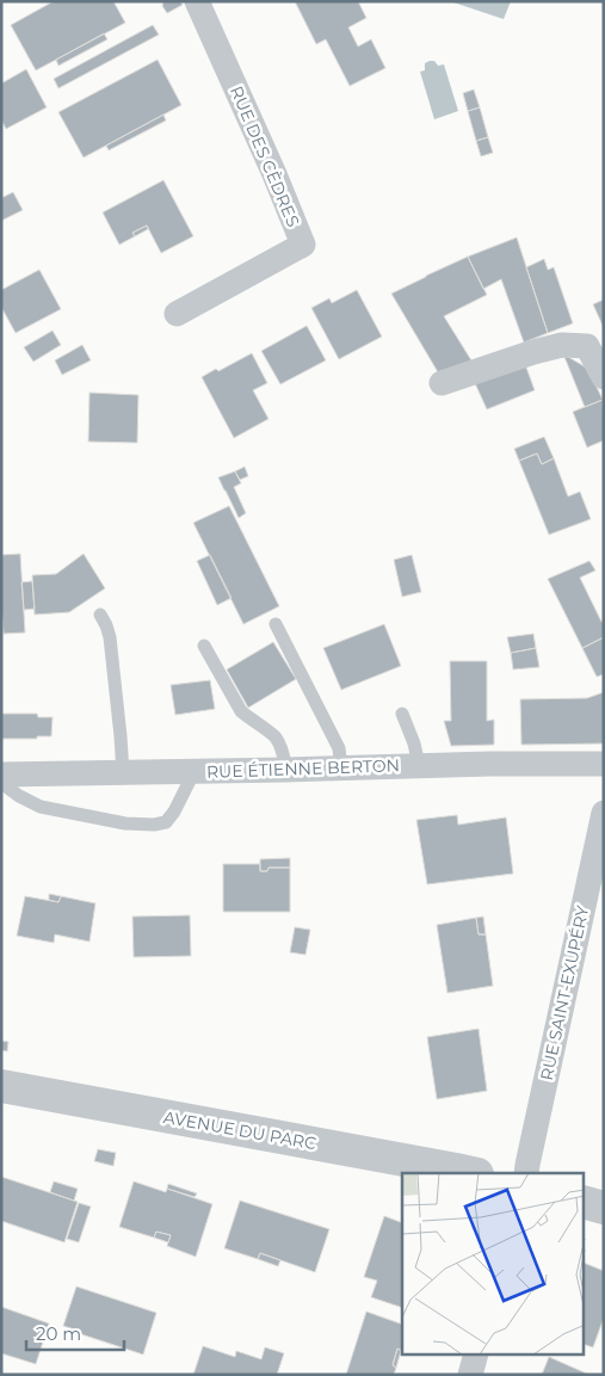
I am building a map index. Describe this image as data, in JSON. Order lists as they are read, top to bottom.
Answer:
{
  "streets": {
    "street": [
      "RUE DES CÈDRES",
      "RUE ÉTIENNE BERTON",
      "RUE SAINT-EXUPÉRY",
      "AVENUE DU PARC"
    ]
  },
  "scale_bar": "20 m"
}
